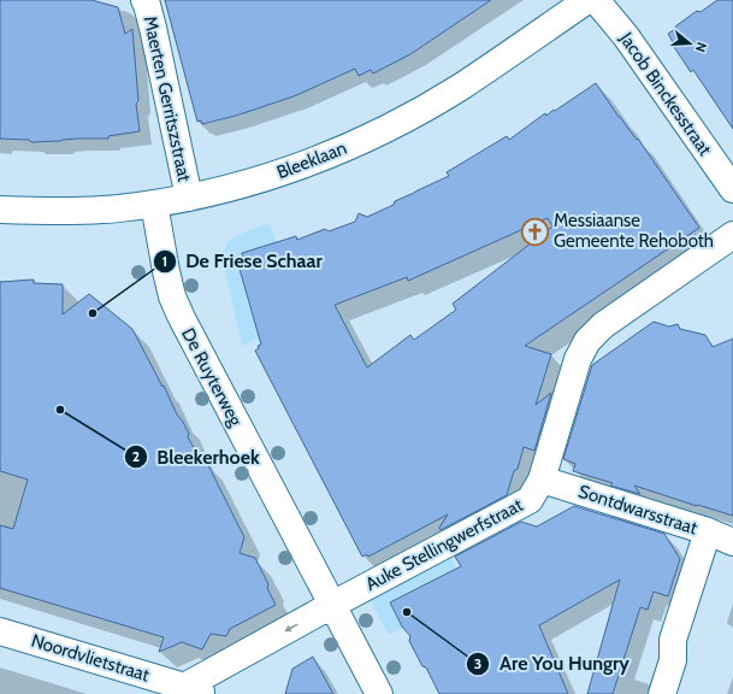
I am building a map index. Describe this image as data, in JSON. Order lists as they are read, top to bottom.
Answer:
{
  "streets": {
    "street": [
      "Jacob Binckesstraat",
      "Maerten Gerritszstraat",
      "Bleeklaan",
      "De Ruyterweg",
      "Sontdwarsstraat",
      "Auke Stellingwerfstraat",
      "Noordvlietstraat"
    ]
  },
  "crossings": [
    ["Maerten Gerritszstraat", "Bleeklaan"],
    ["Bleeklaan", "De Ruyterweg"],
    ["De Ruyterweg", "Auke Stellingwerfstraat"],
    ["Sontdwarsstraat", "Auke Stellingwerfstraat"],
    ["Auke Stellingwerfstraat", "Noordvlietstraat"]
  ],
  "places": {
    "church": ["Messiaanse Gemeente Rehoboth"],
    "other": ["De Friese Schaar", "Bleekerhoek", "Are You Hungry"]
  },
  "north": "right"
}
